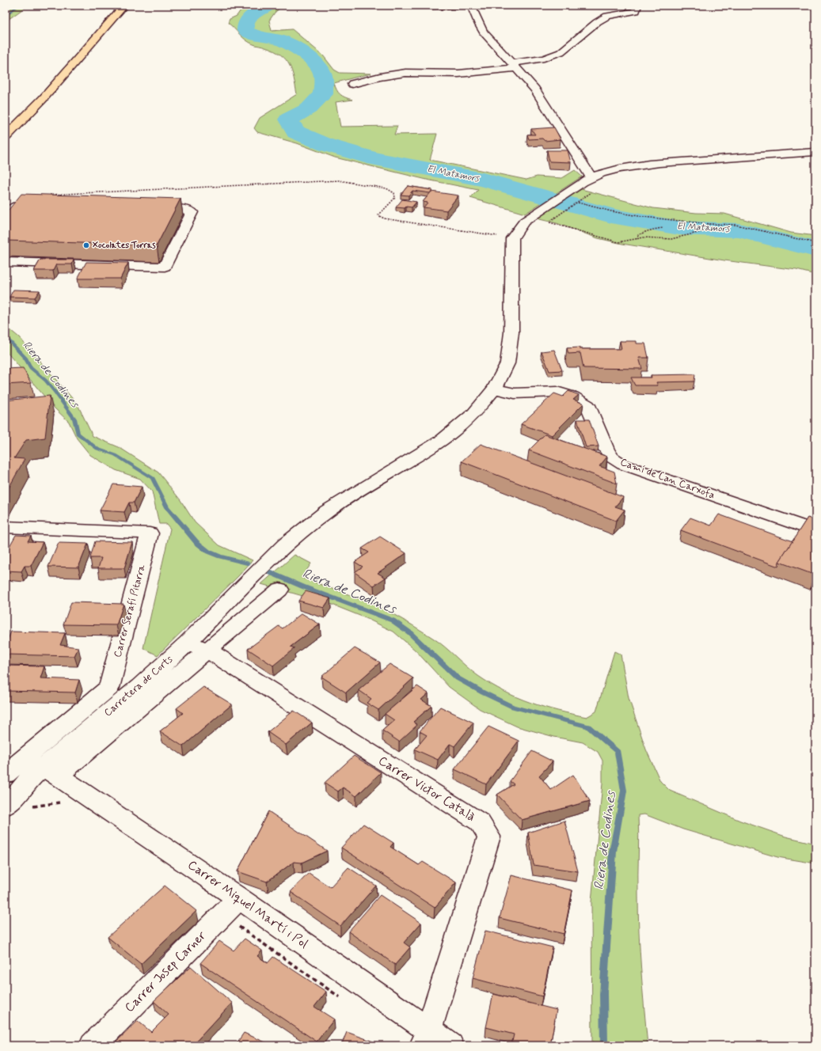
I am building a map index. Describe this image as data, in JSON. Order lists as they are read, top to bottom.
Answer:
{
  "streets": {
    "street": [
      "Camí de Can Carxofa",
      "Carrer Serafí Pitarra",
      "Carretera de Corts",
      "Carrer Victor Català",
      "Carrer Miquel Martí i Pol",
      "Carrer Josep Carner"
    ]
  },
  "crossings": [
    ["Camí de Can Carxofa", "Carretera de Corts"],
    ["Carretera de Corts", "Carrer Victor Català"],
    ["Carretera de Corts", "Carrer Miquel Martí i Pol"],
    ["Carrer Victor Català", "Carrer Miquel Martí i Pol"],
    ["Carrer Miquel Martí i Pol", "Carrer Josep Carner"]
  ],
  "water": ["El Matamors", "Riera de Codines"],
  "places": ["Xocolates Torras"]
}
